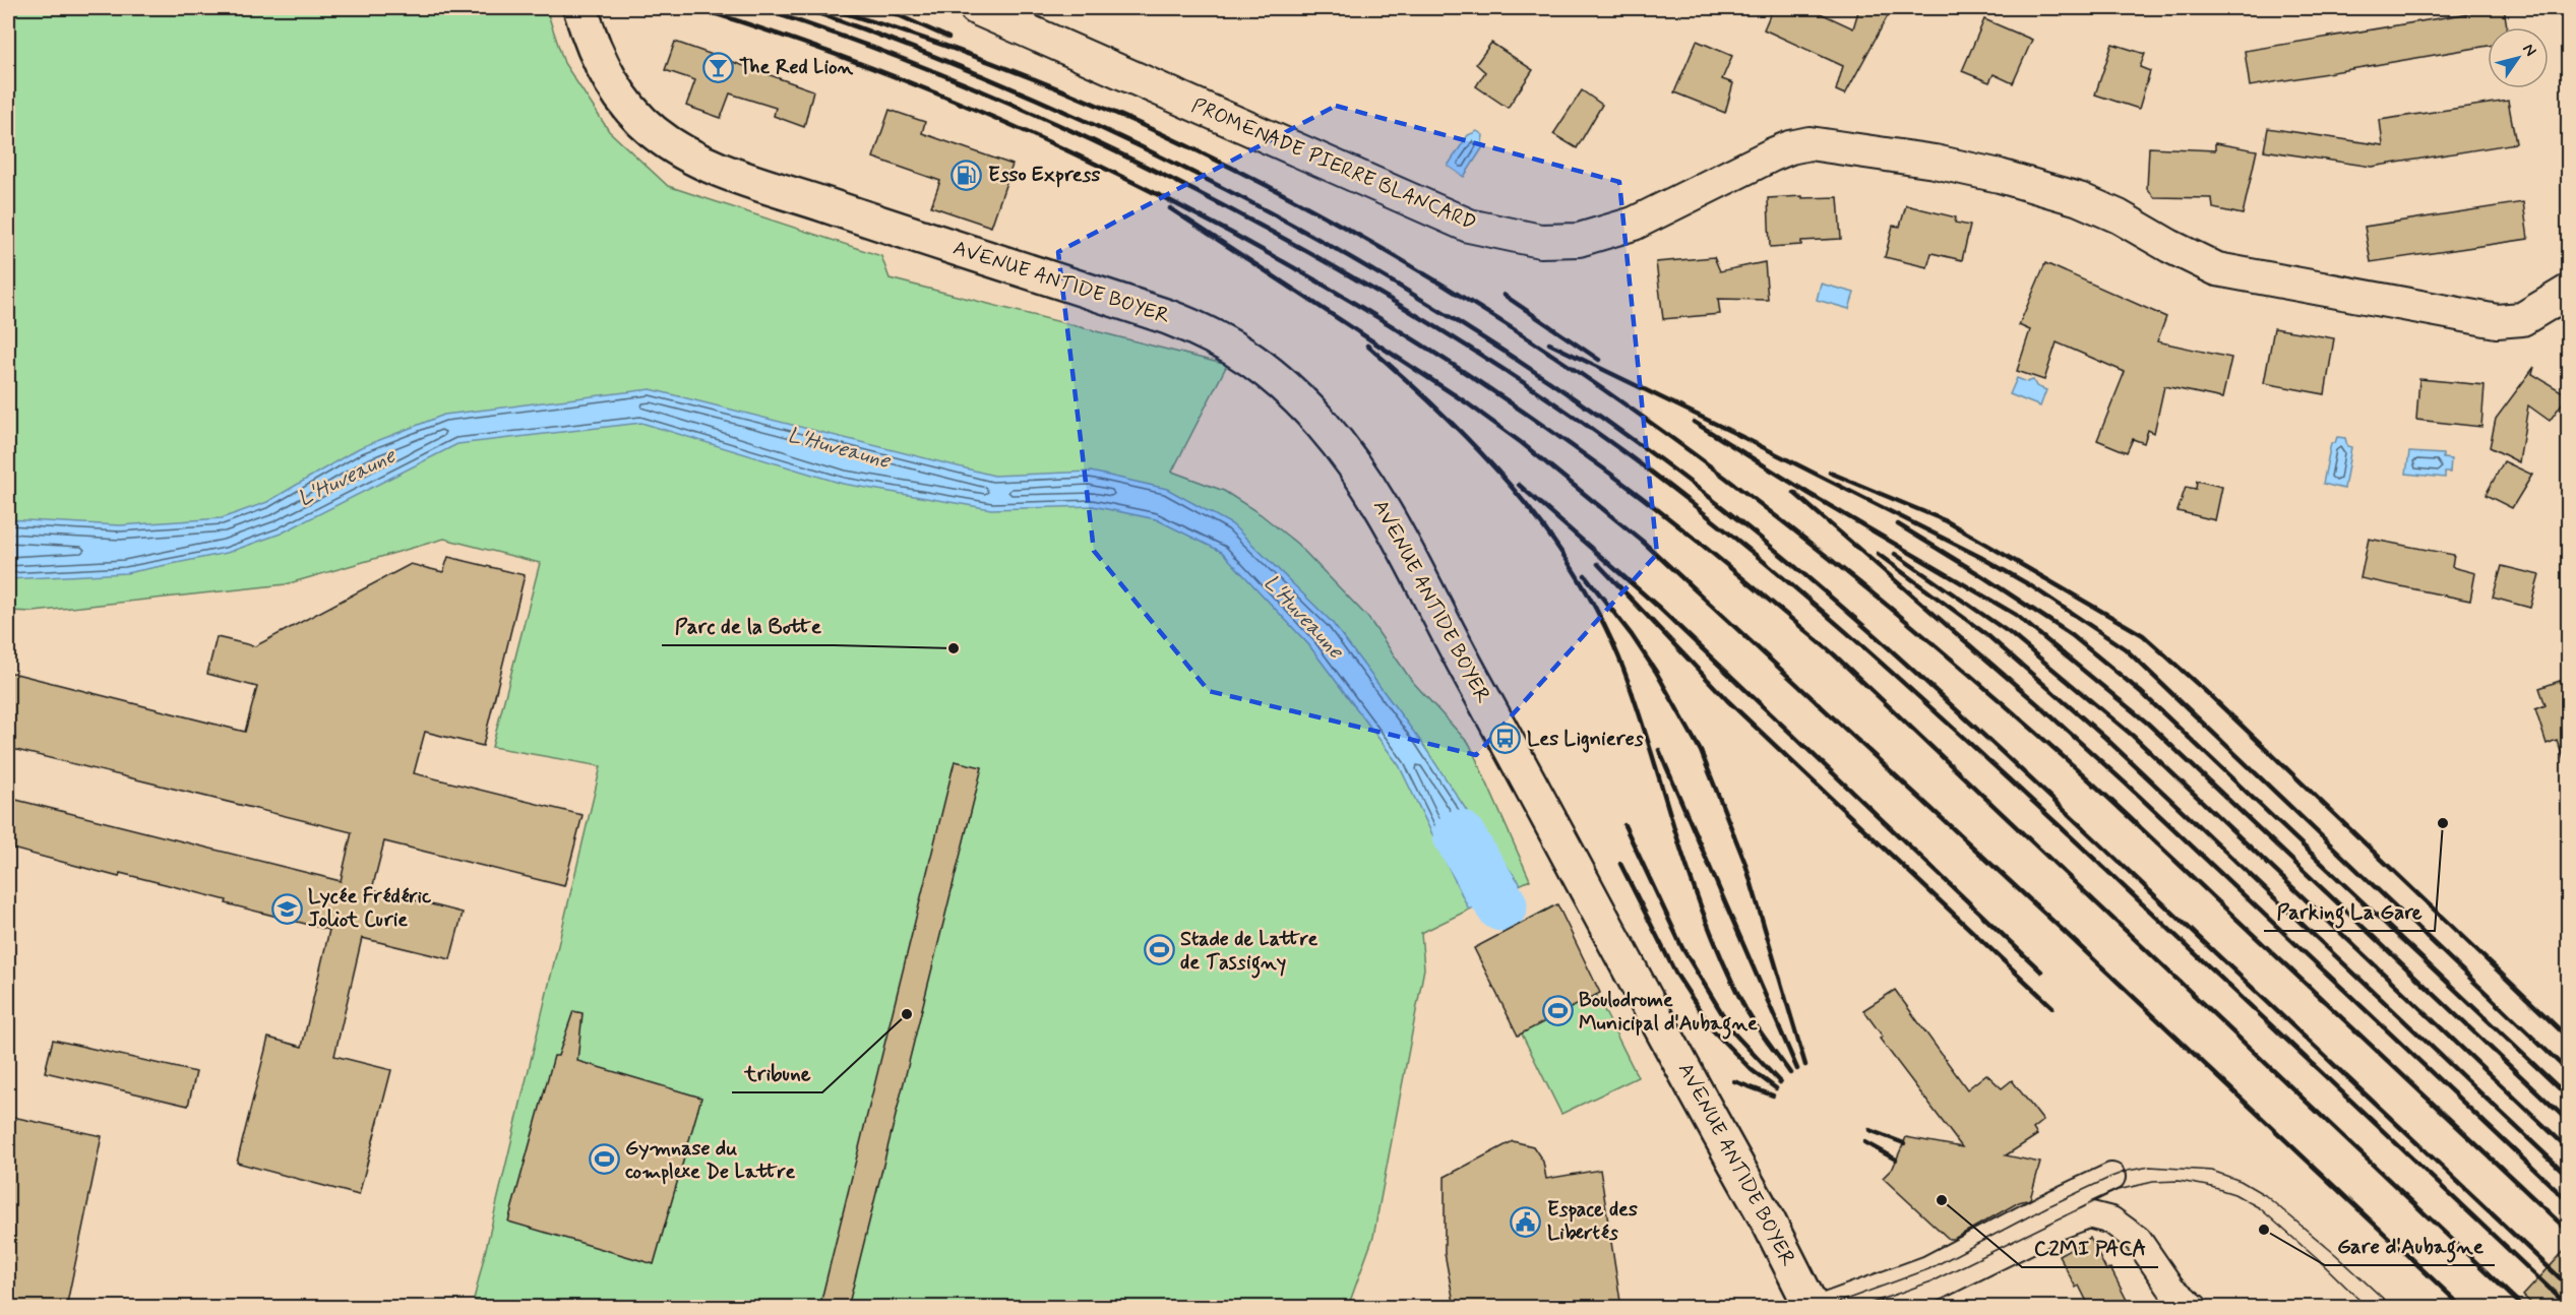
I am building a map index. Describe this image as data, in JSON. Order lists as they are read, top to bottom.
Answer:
{
  "streets": {
    "main road": ["AVENUE ANTIDE BOYER"],
    "street": ["PROMENADE PIERRE BLANCARD"]
  },
  "water": ["L'Huveaune"],
  "places": {
    "bar": ["The Red Lion"],
    "fuel station": ["Esso Express"],
    "other": [
      "Parc de la Botte",
      "Parking La Gare",
      "tribune",
      "C2MI PACA",
      "Gare d'Aubagne"
    ],
    "bus stop": ["Les Lignieres"],
    "school or university": ["Lycée Frédéric Joliot Curie"],
    "sports": ["Stade de Lattre de Tassigny", "Boulodrome Municipal d'Aubagne", "Gymnase du complexe De Lattre"],
    "public building": ["Espace des Libertés"]
  },
  "north": "top right"
}
